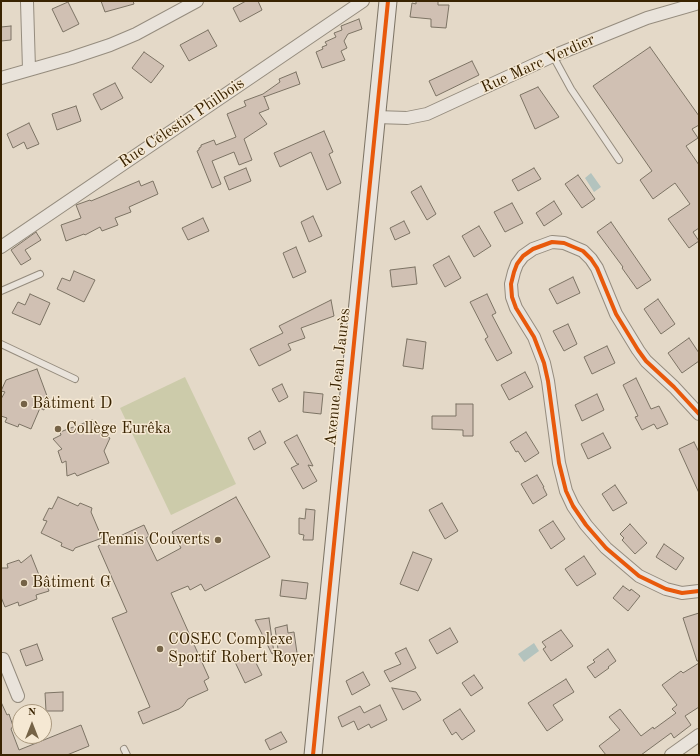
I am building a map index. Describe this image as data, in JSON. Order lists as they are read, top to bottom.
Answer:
{
  "streets": {
    "main road": ["Avenue Jean Jaurès"],
    "street": ["Rue Marc Verdier", "Rue Célestin Philbois"]
  },
  "crossings": [
    ["Rue Marc Verdier", "Avenue Jean Jaurès"]
  ],
  "places": [
    "Bâtiment D",
    "Collège Eurêka",
    "Tennis Couverts",
    "Bâtiment G",
    "COSEC Complexe Sportif Robert Royer"
  ],
  "north": "top"
}
